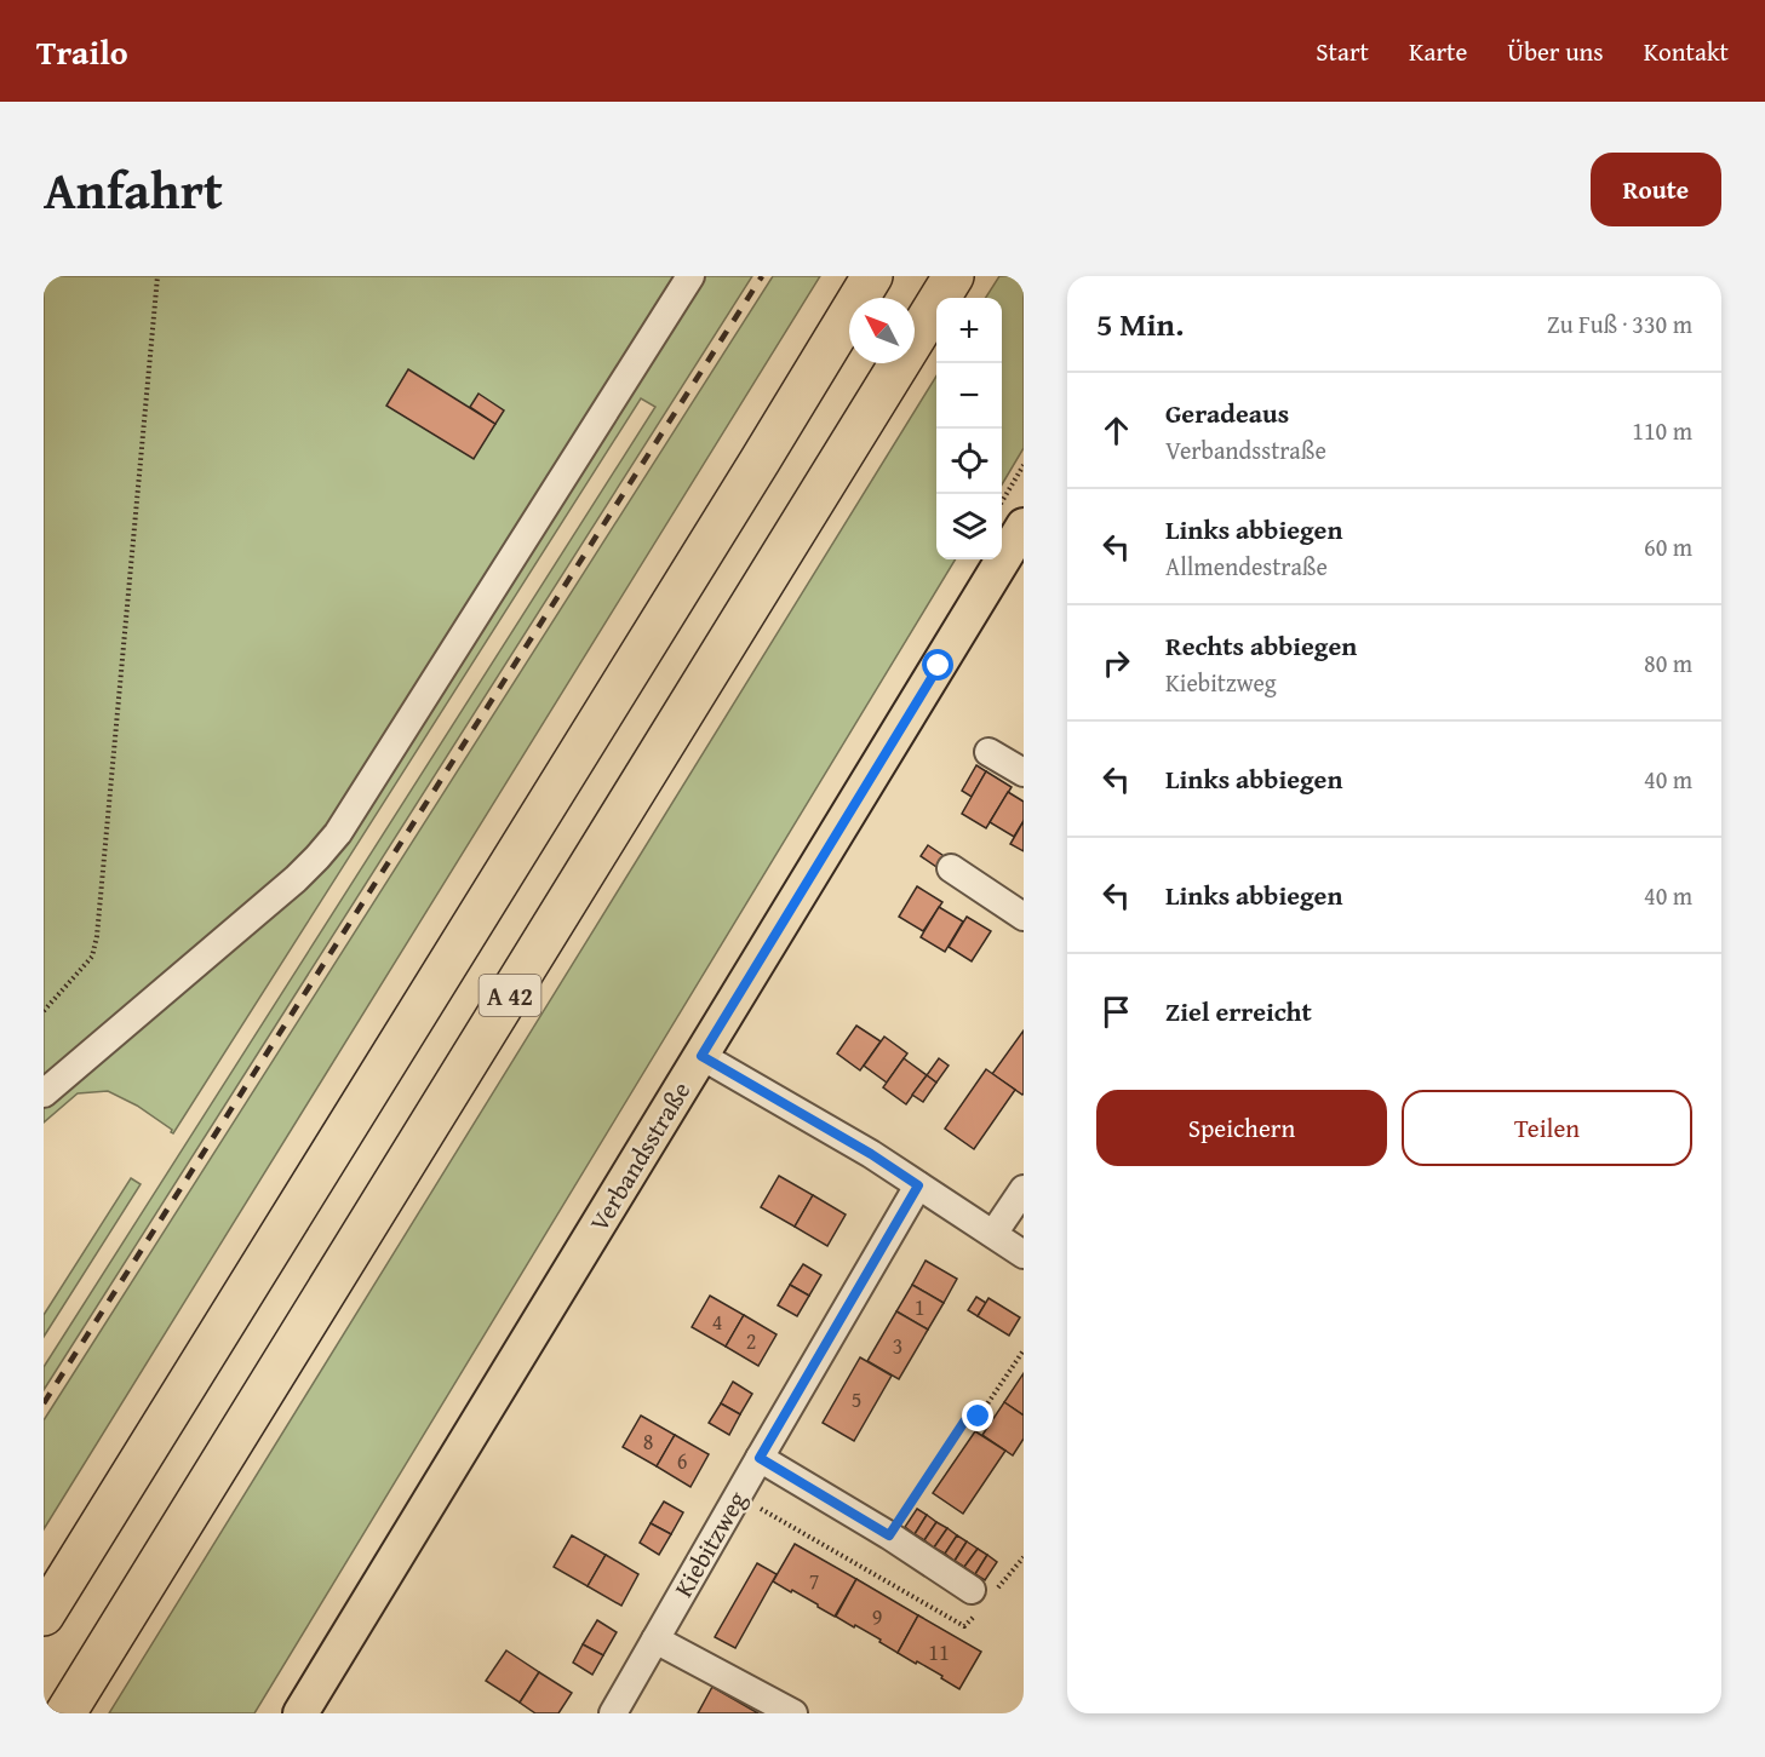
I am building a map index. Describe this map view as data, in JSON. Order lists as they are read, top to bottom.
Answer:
{
  "streets": {
    "highway": ["A 42"],
    "main road": ["Verbandsstraße"],
    "street": ["Kiebitzweg"]
  },
  "house_numbers": [
    "1",
    "4",
    "2",
    "3",
    "5",
    "8",
    "6",
    "7",
    "9",
    "11"
  ],
  "north": "top left",
  "page": {
    "header": "Trailo",
    "nav": [
      "Start",
      "Karte",
      "Über uns",
      "Kontakt"
    ],
    "title": "Anfahrt",
    "buttons": [
      "Route",
      ["Speichern", "Teilen"]
    ],
    "heading": ["5 Min.", "Zu Fuß · 330 m"],
    "map_buttons": ["+", "−"],
    "list": [
      ["Geradeaus", "Verbandsstraße", "110 m"],
      ["Links abbiegen", "Allmendestraße", "60 m"],
      ["Rechts abbiegen", "Kiebitzweg", "80 m"],
      ["Links abbiegen", "40 m"],
      ["Links abbiegen", "40 m"],
      "Ziel erreicht"
    ]
  }
}
